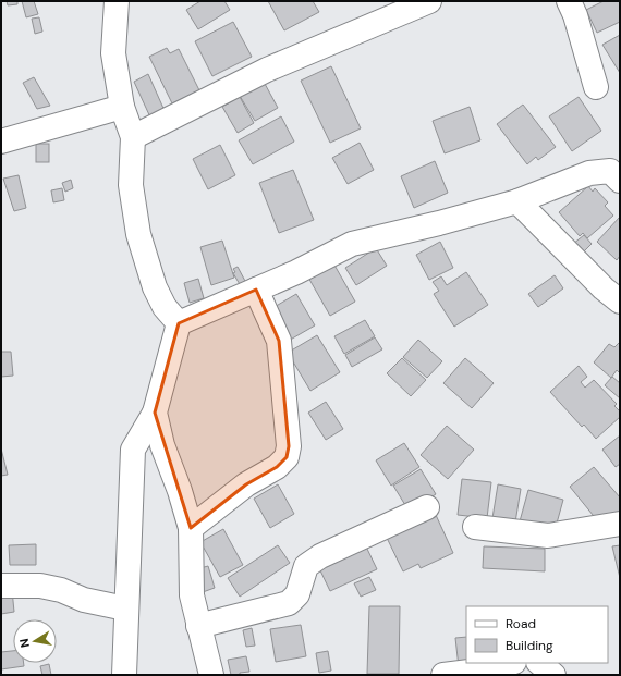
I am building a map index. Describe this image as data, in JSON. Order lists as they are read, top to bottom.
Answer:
{
  "legend": ["Road", "Building"],
  "north": "left"
}
